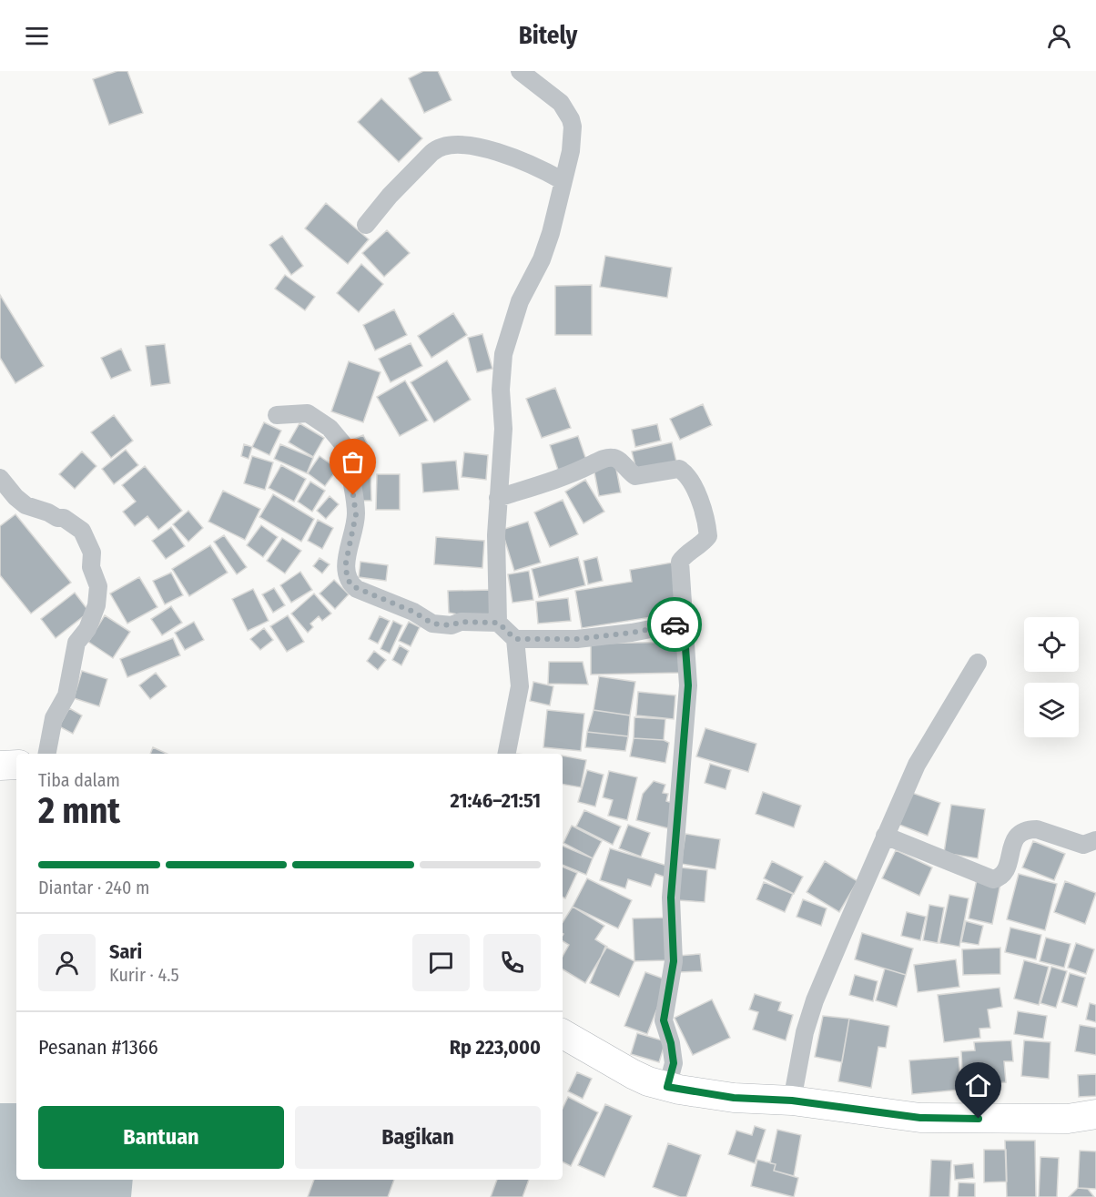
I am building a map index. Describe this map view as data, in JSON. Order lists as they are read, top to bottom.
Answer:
{
  "page": {
    "header": "Bitely",
    "heading": ["2 mnt", "Tiba dalam", "21:46–21:51"],
    "panel": [
      "Sari",
      "Kurir · 4.5",
      "Pesanan #1366",
      "Rp 223,000"
    ],
    "bar": "Diantar · 240 m",
    "buttons": ["Bantuan", "Bagikan"]
  }
}
